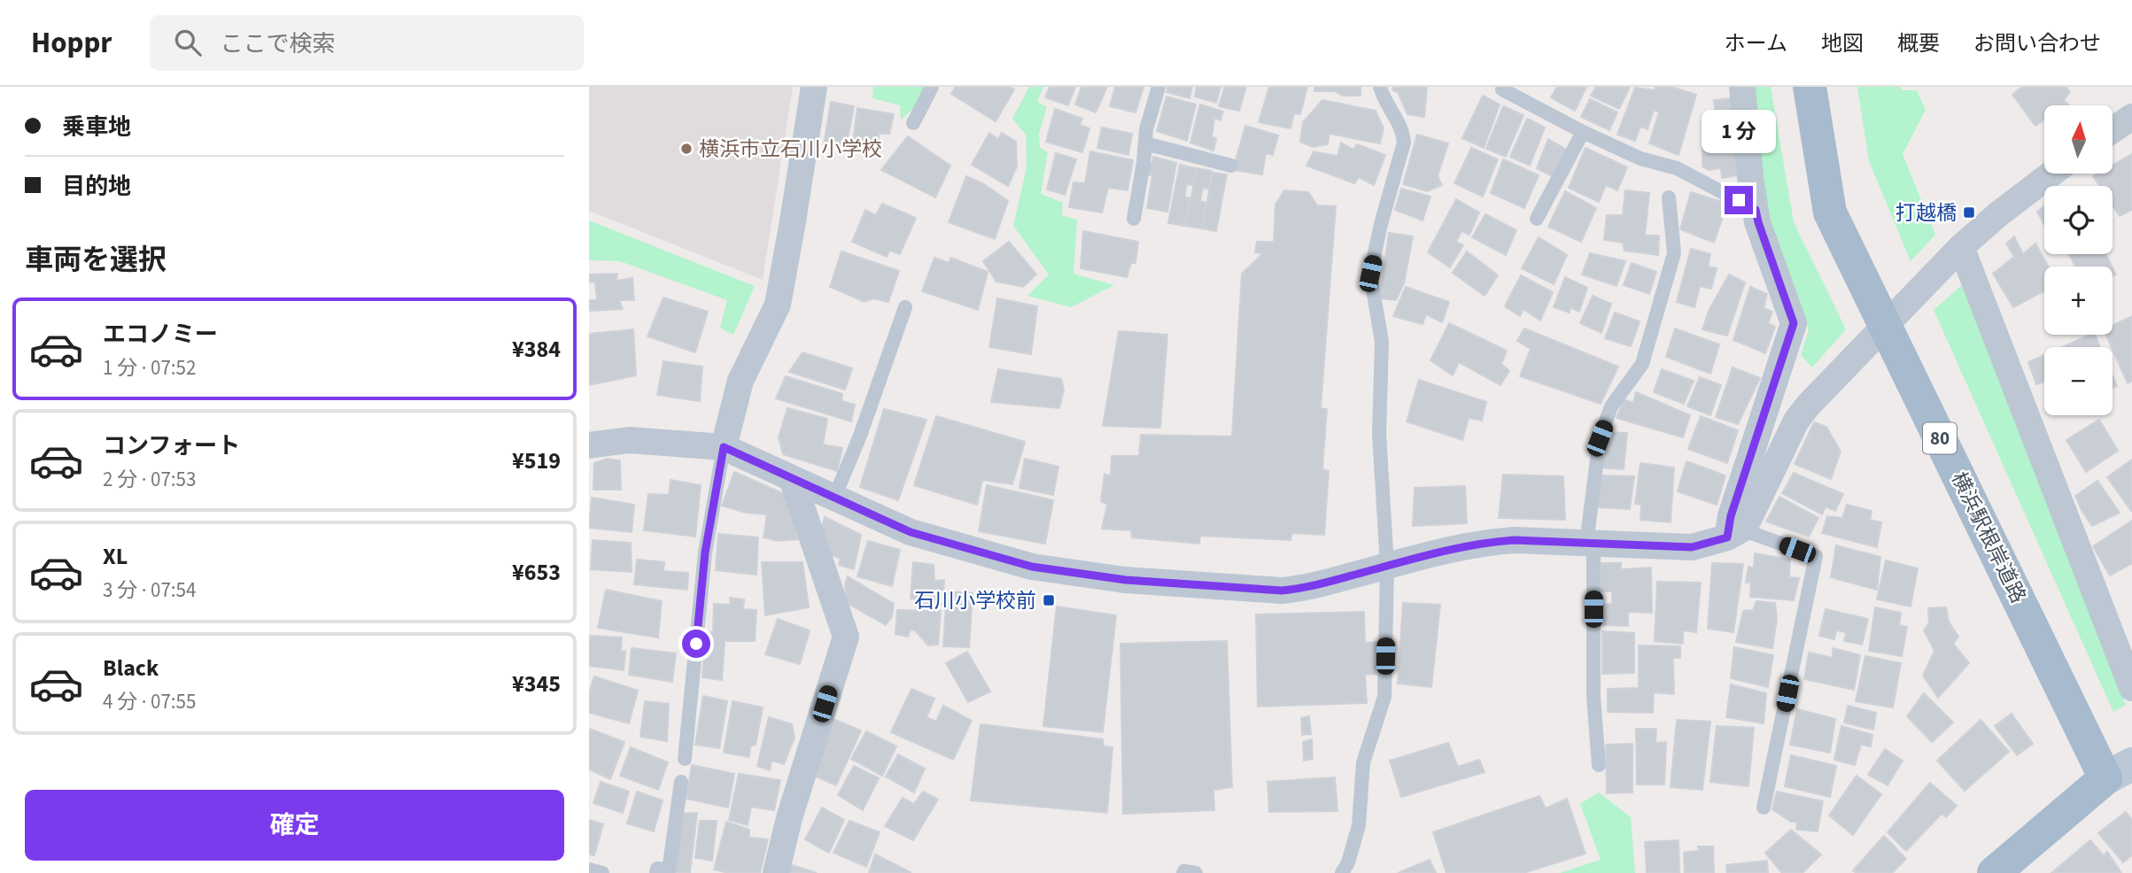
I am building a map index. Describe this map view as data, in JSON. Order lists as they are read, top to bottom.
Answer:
{
  "streets": {
    "main road": ["80", "横浜駅根岸道路"]
  },
  "places": {
    "other": ["横浜市立石川小学校"],
    "transit": ["打越橋", "石川小学校前"]
  },
  "north": "top",
  "page": {
    "header": "Hoppr",
    "search": "ここで検索",
    "nav": [
      "ホーム",
      "地図",
      "概要",
      "お問い合わせ"
    ],
    "banner": ["乗車地", "目的地"],
    "map_buttons": ["+", "−"],
    "bubble": "1 分",
    "heading": "車両を選択",
    "list": [
      {
        "name": "エコノミー",
        "note": "1 分 · 07:52",
        "value": "¥384"
      },
      {
        "name": "コンフォート",
        "note": "2 分 · 07:53",
        "value": "¥519"
      },
      {
        "name": "XL",
        "note": "3 分 · 07:54",
        "value": "¥653"
      },
      {
        "name": "Black",
        "note": "4 分 · 07:55",
        "value": "¥345"
      }
    ],
    "buttons": "確定"
  }
}
